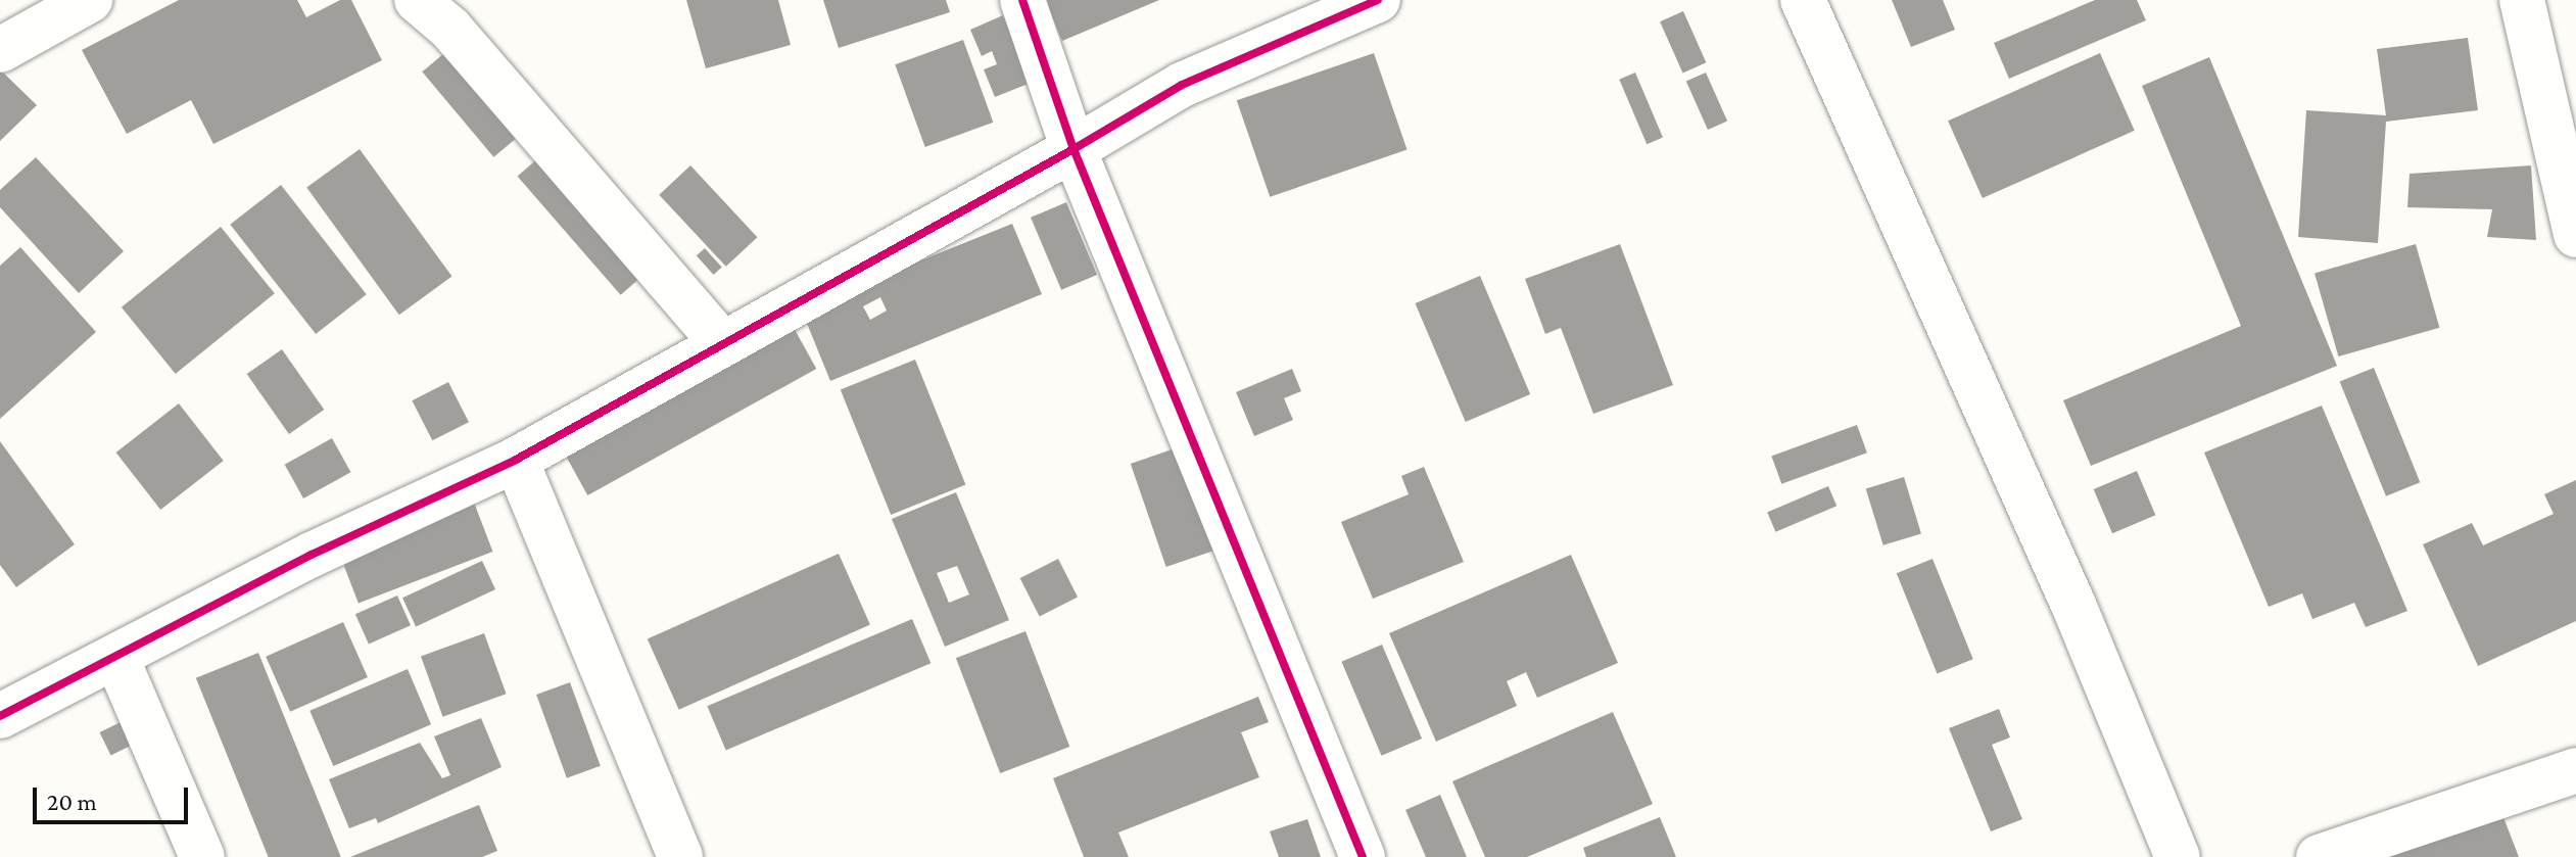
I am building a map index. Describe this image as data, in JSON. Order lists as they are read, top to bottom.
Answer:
{
  "scale_bar": "20 m"
}
